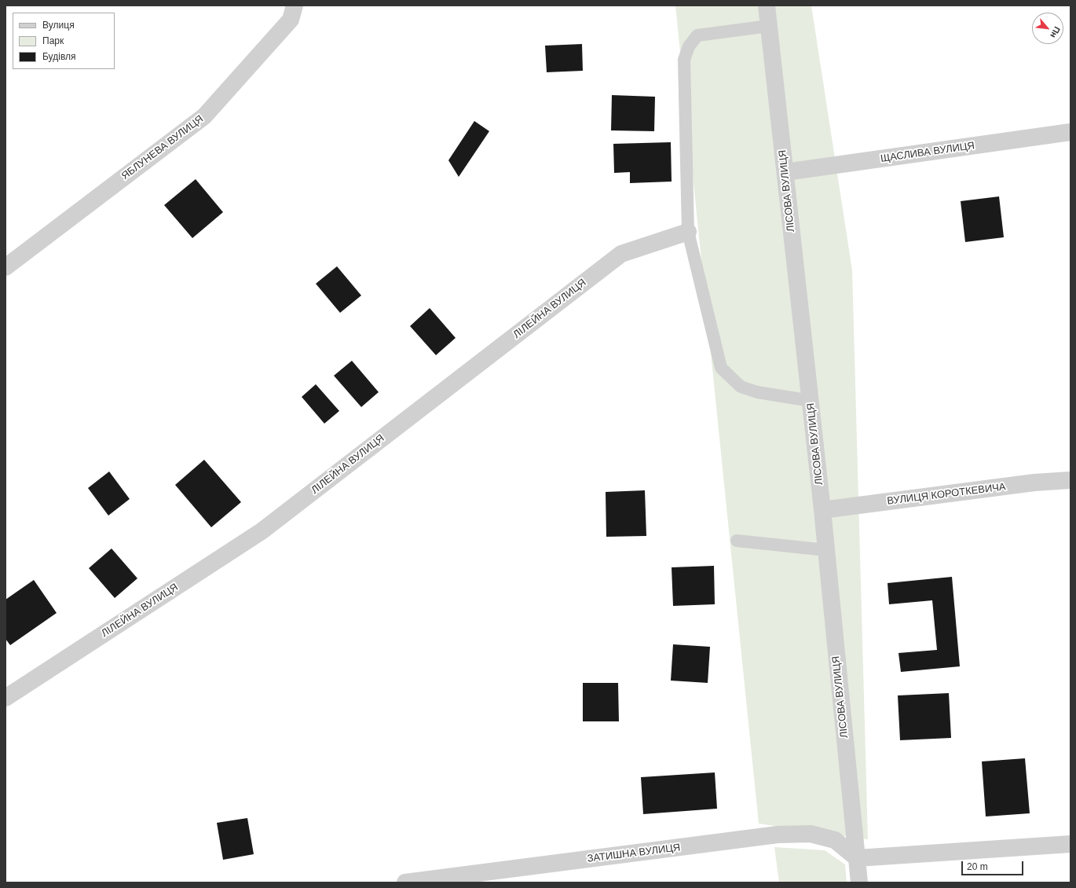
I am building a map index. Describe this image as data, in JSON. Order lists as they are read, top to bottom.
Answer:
{
  "streets": {
    "street": [
      "ЯБЛУНЕВА ВУЛИЦЯ",
      "ЩАСЛИВА ВУЛИЦЯ",
      "ЛІСОВА ВУЛИЦЯ",
      "ЛІЛЕЙНА ВУЛИЦЯ",
      "ВУЛИЦЯ КОРОТКЕВИЧА",
      "ЗАТИШНА ВУЛИЦЯ"
    ]
  },
  "crossings": [
    ["ЩАСЛИВА ВУЛИЦЯ", "ЛІСОВА ВУЛИЦЯ"],
    ["ЛІСОВА ВУЛИЦЯ", "ВУЛИЦЯ КОРОТКЕВИЧА"],
    ["ЛІСОВА ВУЛИЦЯ", "ЗАТИШНА ВУЛИЦЯ"]
  ],
  "legend": ["Вулиця", "Парк", "Будівля"],
  "scale_bar": "20 m",
  "north": "bottom right"
}
